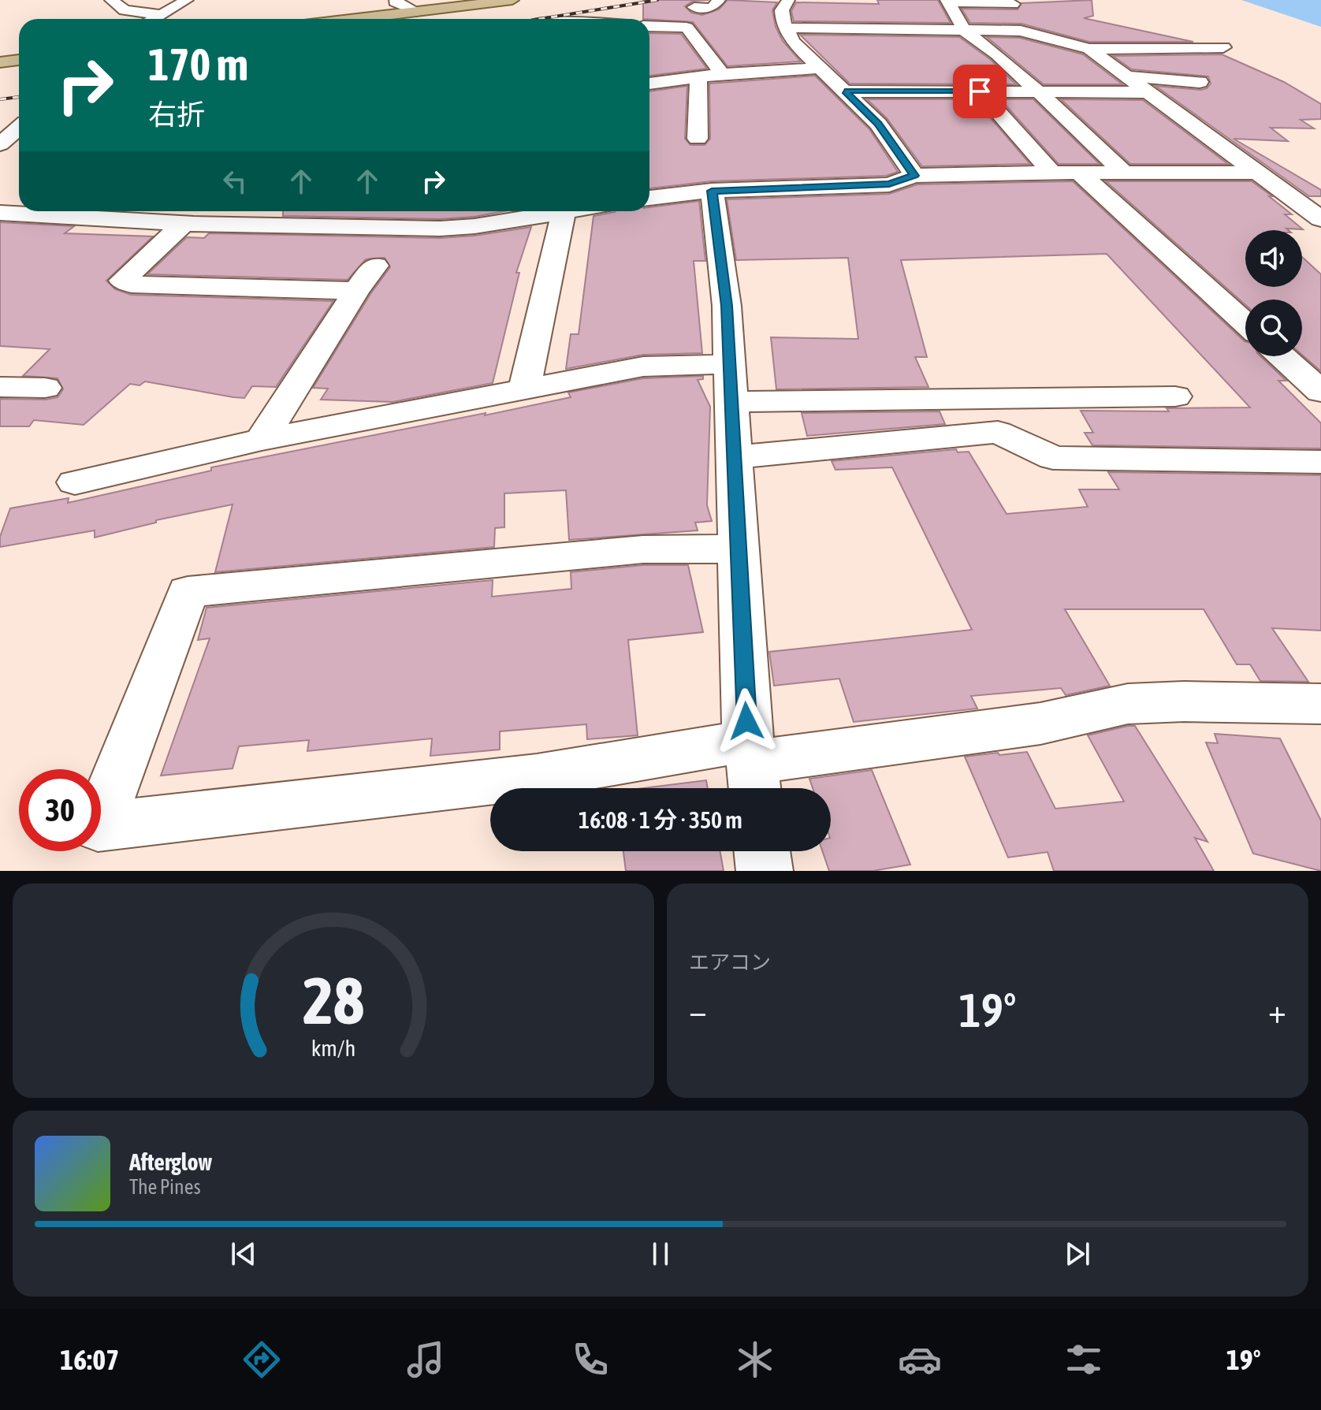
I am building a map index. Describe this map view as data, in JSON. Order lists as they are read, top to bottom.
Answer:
{
  "page": {
    "turn": ["170 m", "右折"],
    "limit": "30",
    "trip": "16:08 · 1 分 · 350 m",
    "tile": "エアコン",
    "heat": ["−", "19°", "+"],
    "song": ["Afterglow", "The Pines"],
    "tabs": ["16:07", "19°"],
    "gauge": ["28", "km/h"]
  }
}
